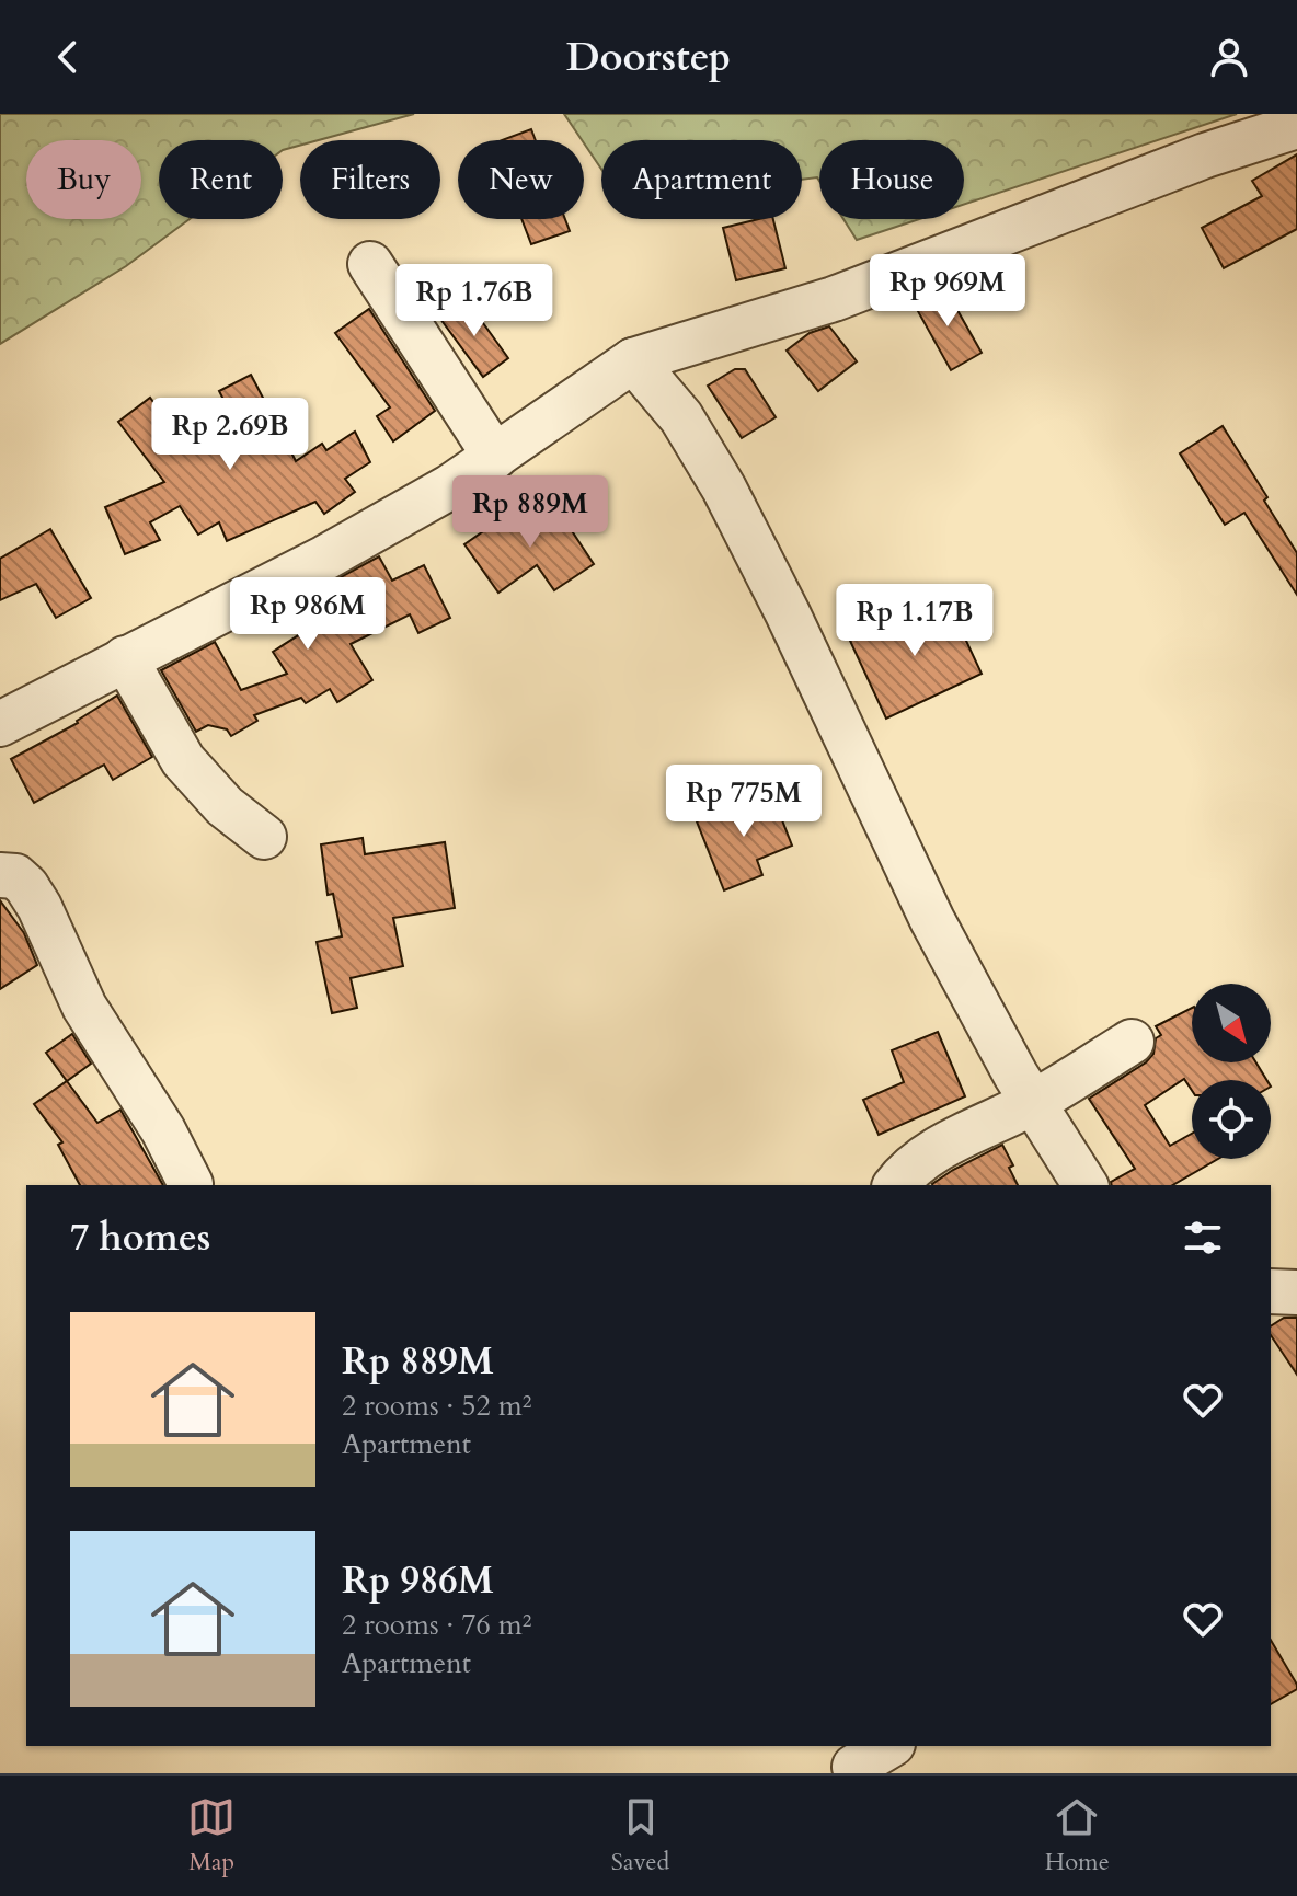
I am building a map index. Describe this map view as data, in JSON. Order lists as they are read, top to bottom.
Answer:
{
  "north": "bottom right",
  "page": {
    "header": "Doorstep",
    "chip": [
      "Buy",
      "Rent",
      "Filters",
      "New",
      "Apartment",
      "House"
    ],
    "price": [
      "Rp 969M",
      "Rp 1.76B",
      "Rp 2.69B",
      "Rp 889M",
      "Rp 986M",
      "Rp 1.17B",
      "Rp 775M"
    ],
    "heading": "7 homes",
    "list": [
      {
        "name": "Rp 889M",
        "note": "2 rooms · 52 m² · Apartment"
      },
      {
        "name": "Rp 986M",
        "note": "2 rooms · 76 m² · Apartment"
      }
    ],
    "tabs": ["Map", "Saved", "Home"]
  }
}
